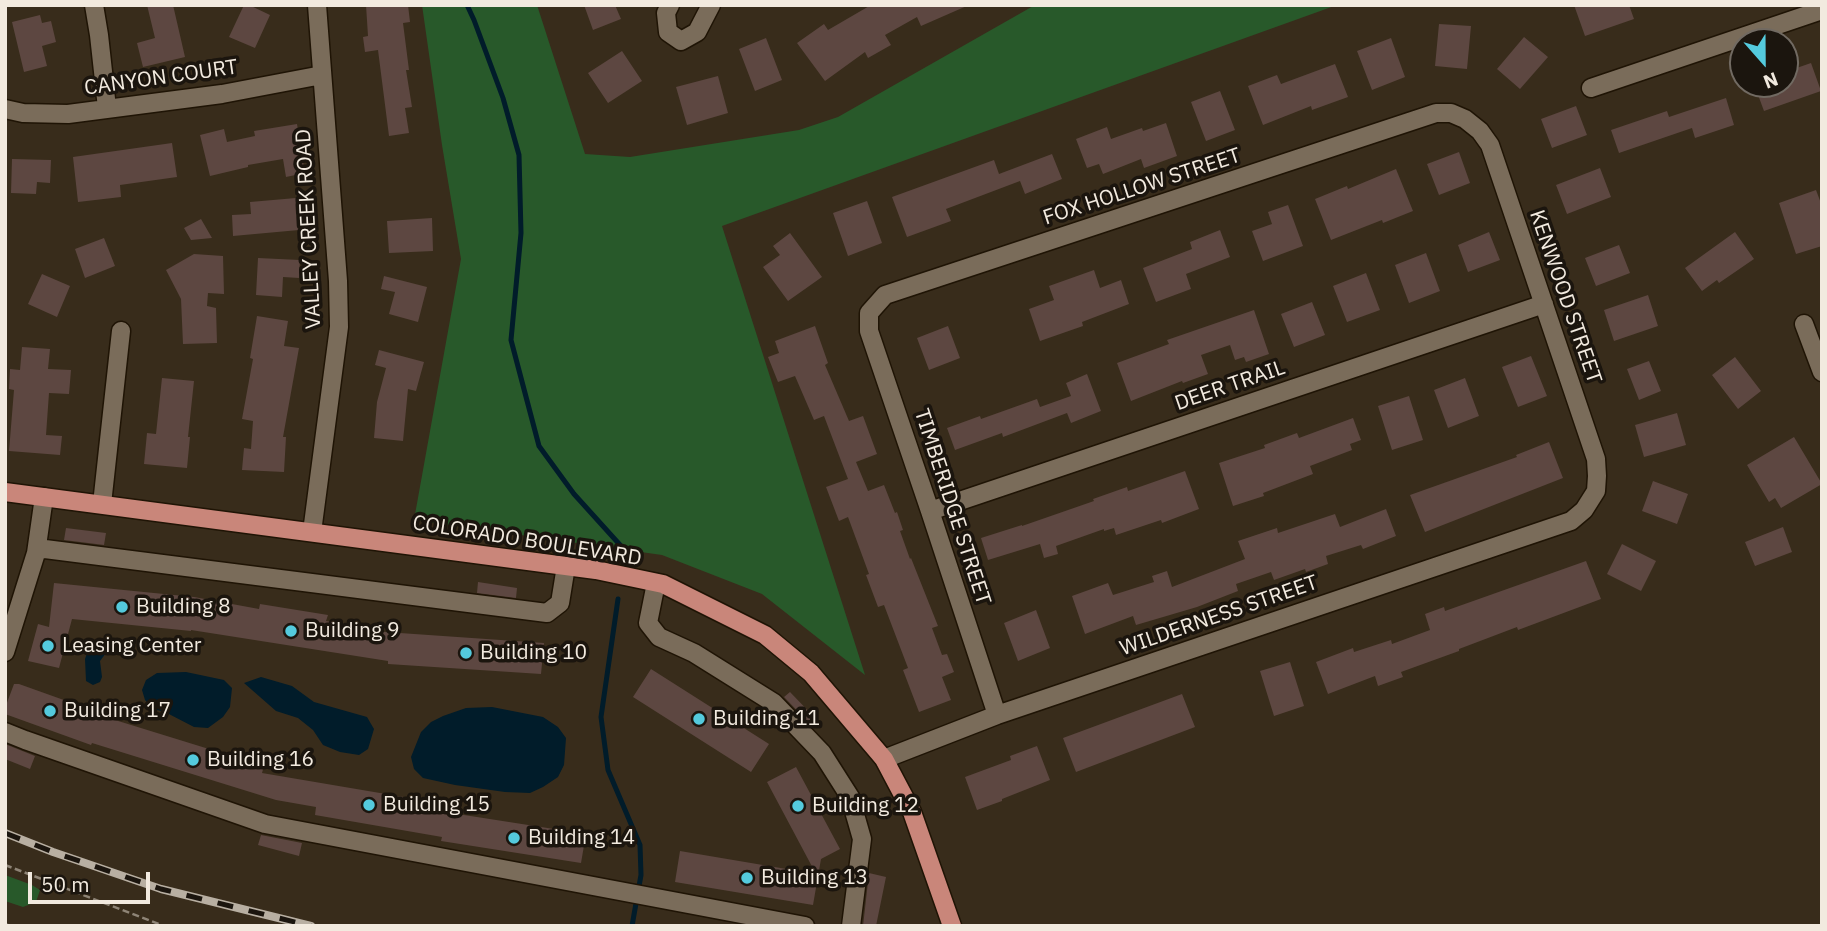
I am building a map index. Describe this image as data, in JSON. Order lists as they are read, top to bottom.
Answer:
{
  "streets": {
    "main road": ["COLORADO BOULEVARD"],
    "street": [
      "CANYON COURT",
      "FOX HOLLOW STREET",
      "VALLEY CREEK ROAD",
      "KENWOOD STREET",
      "DEER TRAIL",
      "TIMBERIDGE STREET",
      "WILDERNESS STREET"
    ]
  },
  "crossings": [
    ["CANYON COURT", "VALLEY CREEK ROAD"],
    ["FOX HOLLOW STREET", "KENWOOD STREET"],
    ["FOX HOLLOW STREET", "TIMBERIDGE STREET"],
    ["VALLEY CREEK ROAD", "COLORADO BOULEVARD"],
    ["KENWOOD STREET", "DEER TRAIL"],
    ["KENWOOD STREET", "WILDERNESS STREET"],
    ["DEER TRAIL", "TIMBERIDGE STREET"],
    ["TIMBERIDGE STREET", "WILDERNESS STREET"],
    ["COLORADO BOULEVARD", "WILDERNESS STREET"]
  ],
  "places": [
    "Building 8",
    "Building 9",
    "Leasing Center",
    "Building 10",
    "Building 17",
    "Building 11",
    "Building 16",
    "Building 15",
    "Building 12",
    "Building 14",
    "Building 13"
  ],
  "scale_bar": "50 m",
  "north": "bottom"
}
